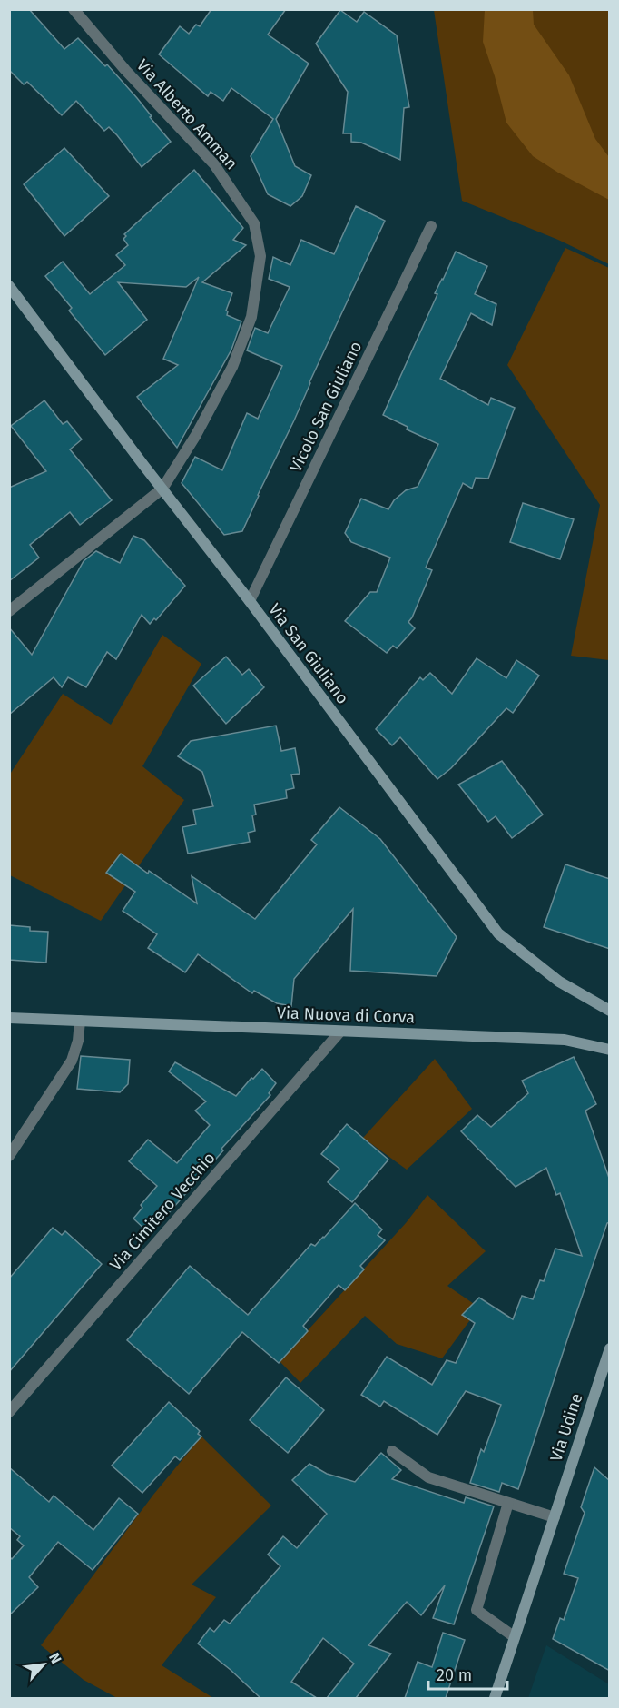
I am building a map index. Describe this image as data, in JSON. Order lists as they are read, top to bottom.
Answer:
{
  "streets": {
    "main road": ["Via San Giuliano", "Via Nuova di Corva", "Via Udine"],
    "street": ["Via Alberto Amman", "Vicolo San Giuliano", "Via Cimitero Vecchio"]
  },
  "crossings": [
    ["Via Alberto Amman", "Via San Giuliano"],
    ["Vicolo San Giuliano", "Via San Giuliano"],
    ["Via Nuova di Corva", "Via Cimitero Vecchio"]
  ],
  "scale_bar": "20 m",
  "north": "top right"
}
